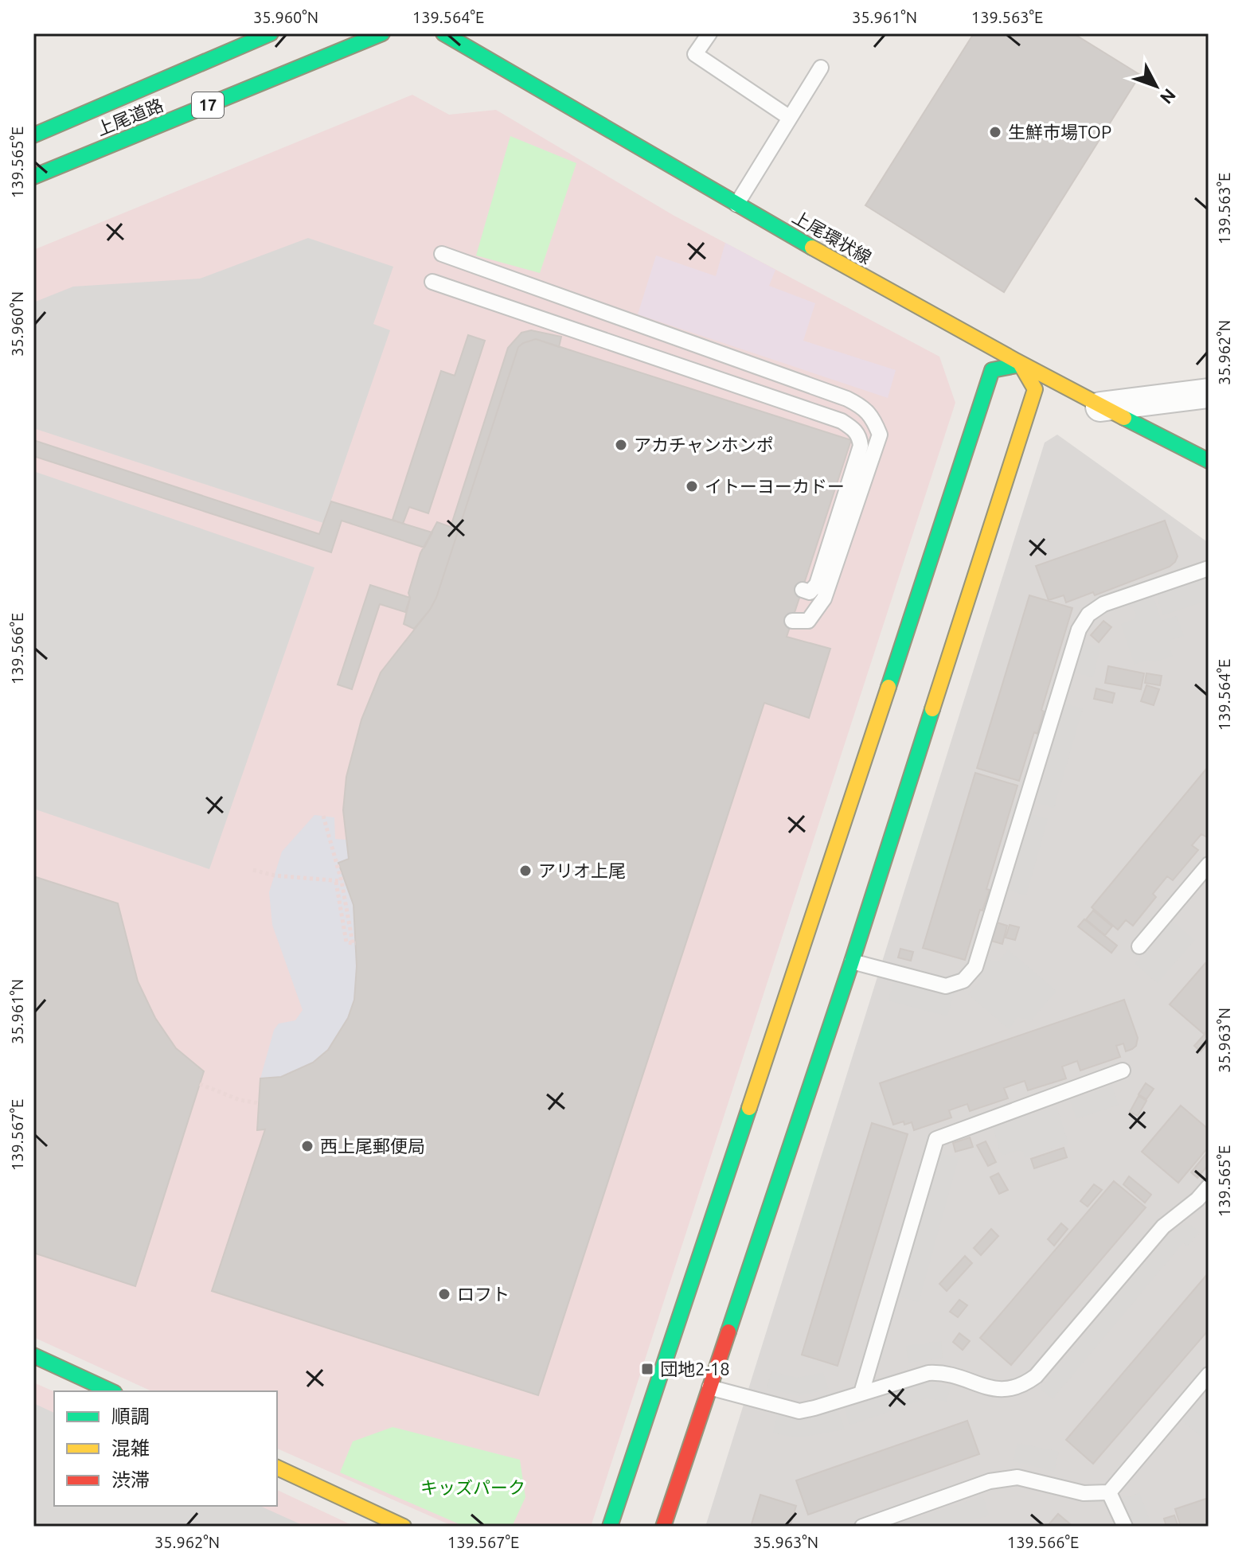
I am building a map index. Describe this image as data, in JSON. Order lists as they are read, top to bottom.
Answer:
{
  "streets": {
    "main road": ["17", "上尾道路", "上尾環状線"]
  },
  "parks": ["キッズパーク"],
  "places": {
    "other": [
      "生鮮市場TOP",
      "アカチャンホンポ",
      "イトーヨーカドー",
      "アリオ上尾",
      "西上尾郵便局",
      "ロフト"
    ],
    "transit": ["団地2-18"]
  },
  "legend": ["順調", "混雑", "渋滞"],
  "north": "bottom right",
  "coordinates": [
    "35.960°N",
    "139.564°E",
    "35.961°N",
    "139.563°E",
    "139.565°E",
    "35.962°N",
    "139.566°E",
    "35.963°N",
    "139.567°E"
  ]
}
